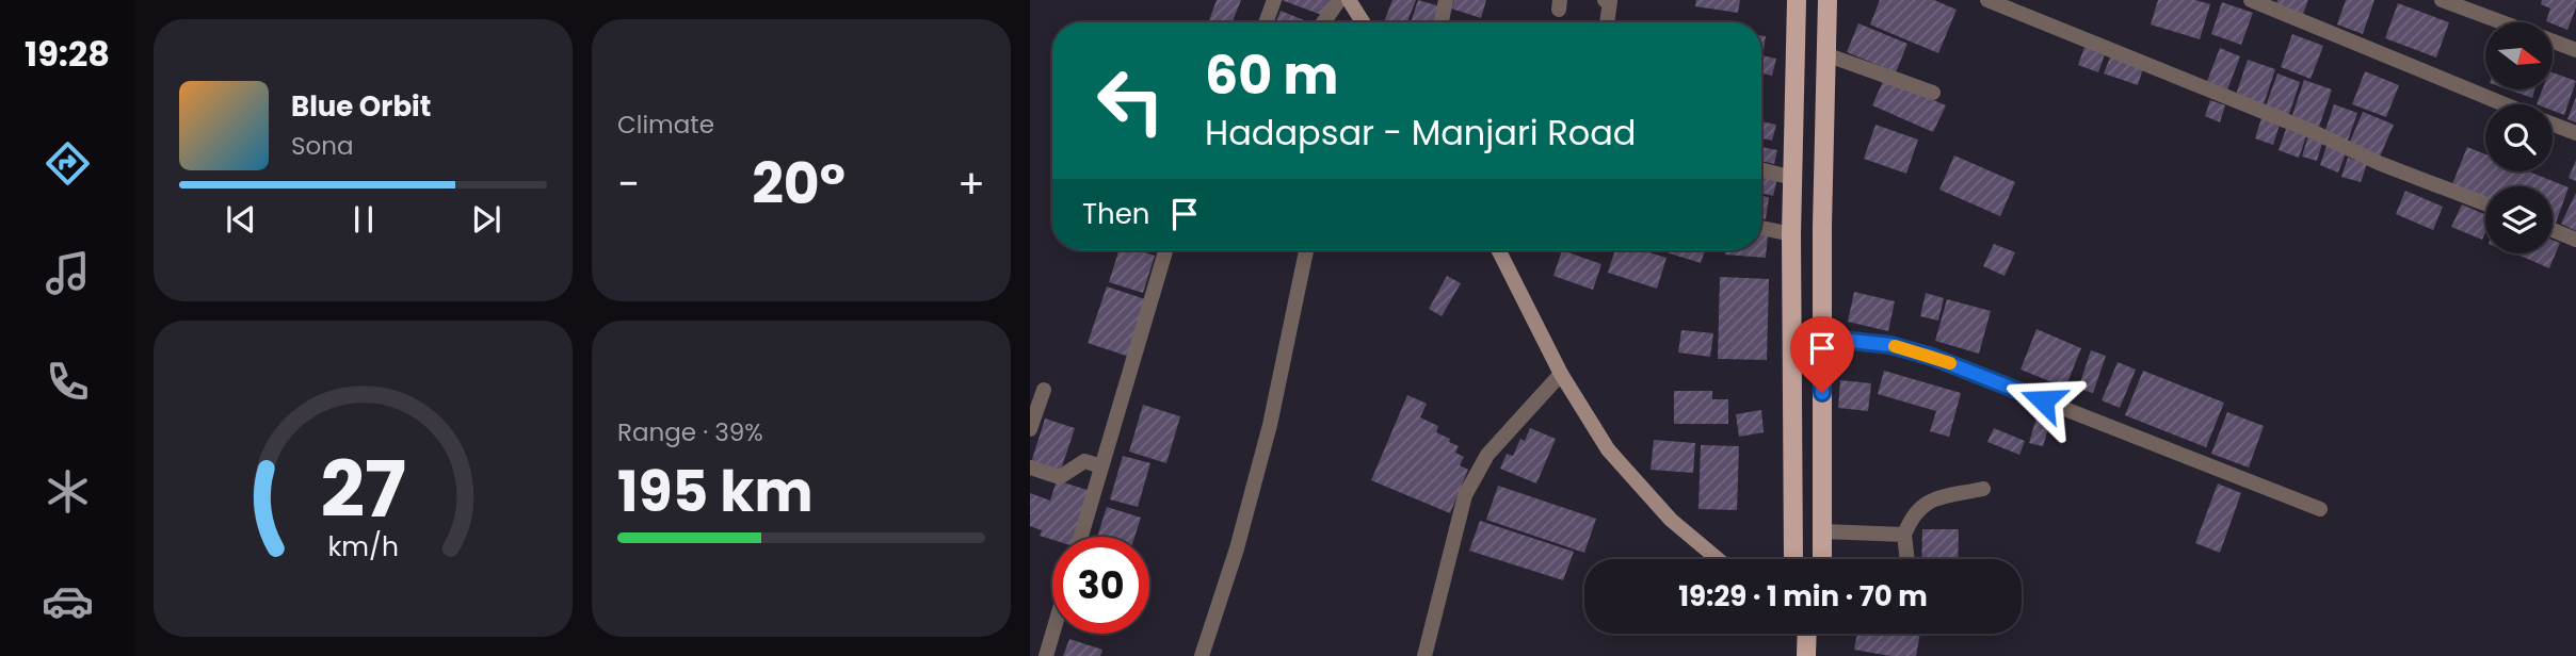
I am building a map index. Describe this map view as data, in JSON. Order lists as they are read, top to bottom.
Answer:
{
  "north": "right",
  "page": {
    "tabs": "19:28",
    "tile": [
      "Climate",
      ["Range · 39%", "195 km"]
    ],
    "turn": ["60 m", "Hadapsar - Manjari Road"],
    "song": ["Blue Orbit", "Sona"],
    "heat": ["−", "20°", "+"],
    "then": "Then",
    "limit": "30",
    "trip": "19:29 · 1 min · 70 m",
    "gauge": ["27", "km/h"]
  }
}
